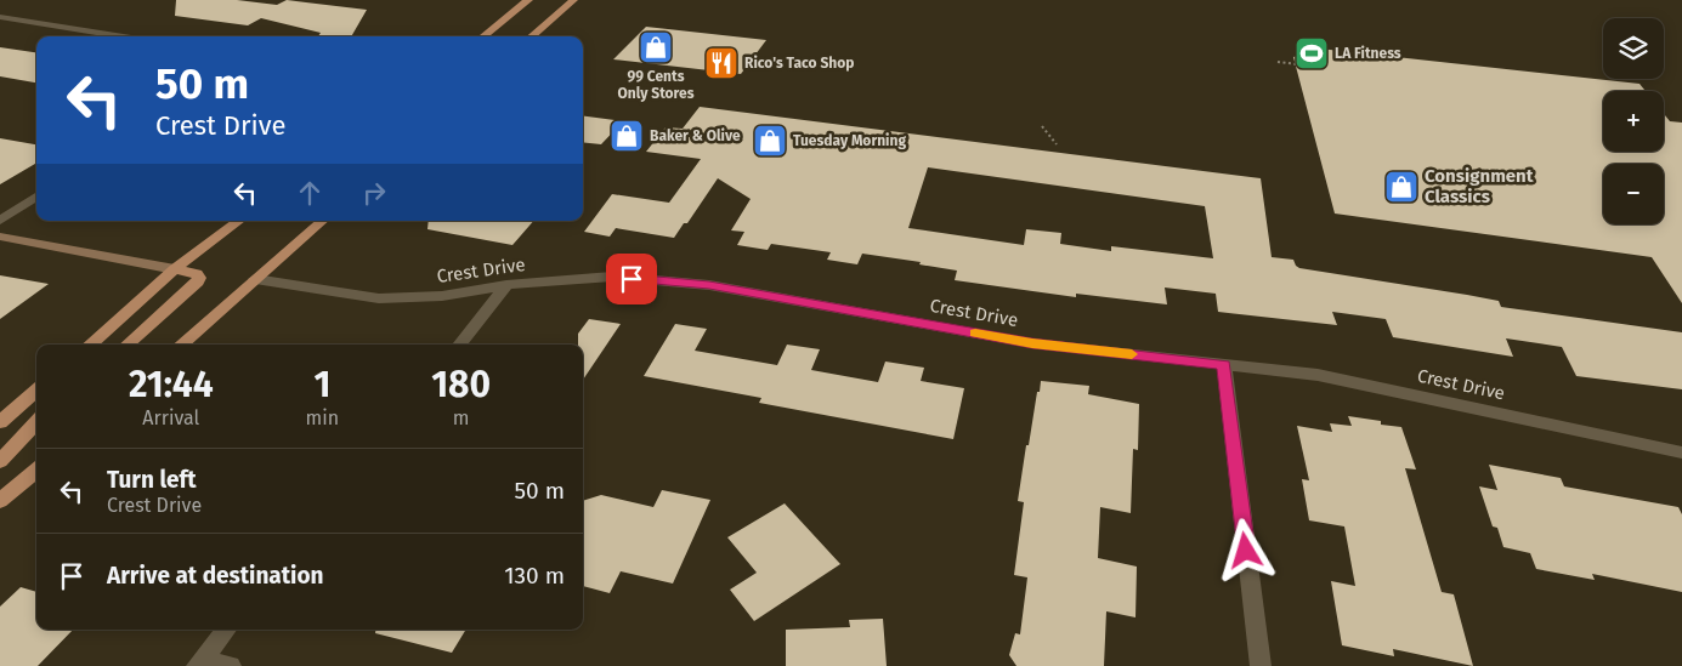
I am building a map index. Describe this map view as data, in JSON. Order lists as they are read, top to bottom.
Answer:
{
  "streets": {
    "street": ["Crest Drive"]
  },
  "places": {
    "shop": [
      "99 Cents Only Stores",
      "Baker & Olive",
      "Tuesday Morning",
      "Consignment Classics"
    ],
    "sports": ["LA Fitness"],
    "restaurant": ["Rico's Taco Shop"]
  },
  "page": {
    "map_buttons": ["+", "−"],
    "turn": ["50 m", "Crest Drive"],
    "eta": [
      "21:44",
      "Arrival",
      "1",
      "min",
      "180",
      "m"
    ],
    "list": [
      {
        "name": "Turn left",
        "note": "Crest Drive",
        "value": "50 m"
      },
      {
        "name": "Arrive at destination",
        "value": "130 m"
      }
    ]
  }
}
